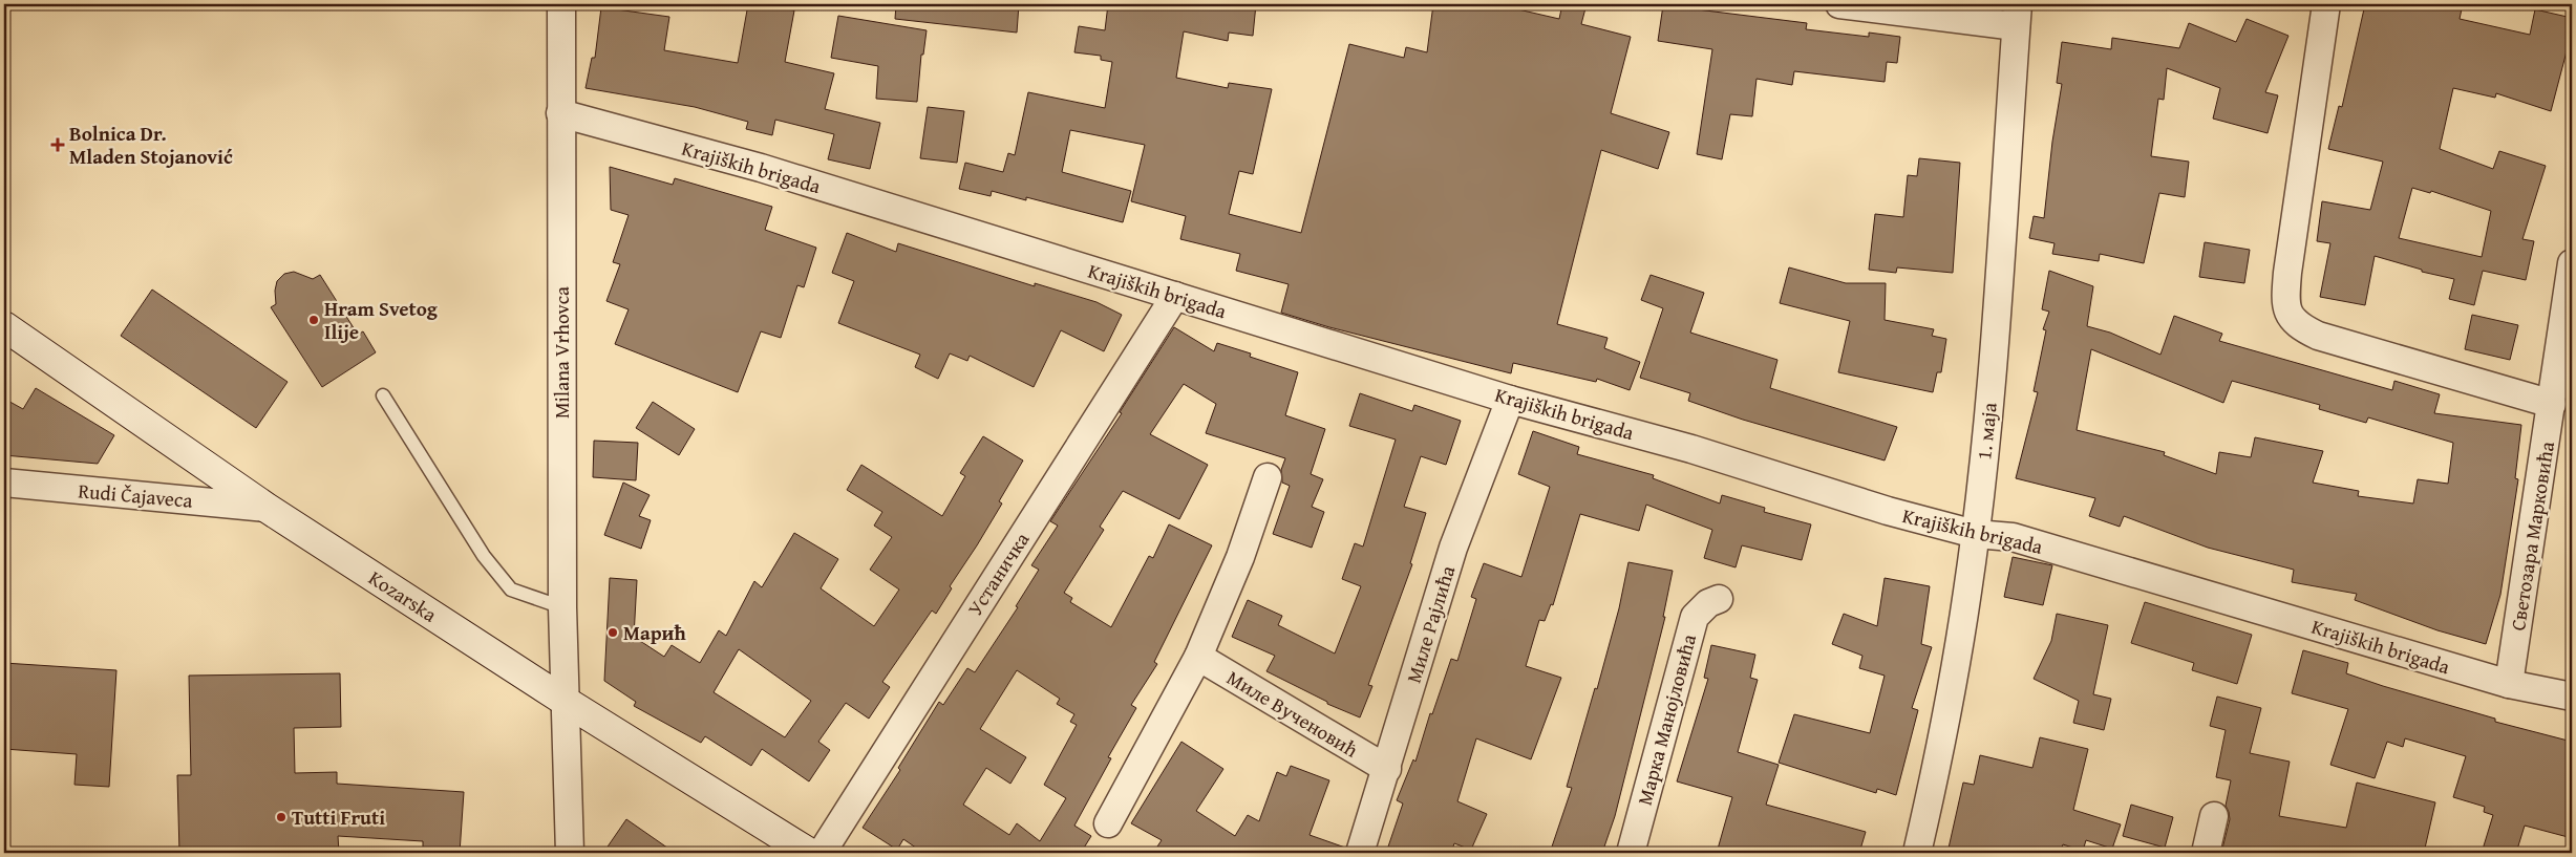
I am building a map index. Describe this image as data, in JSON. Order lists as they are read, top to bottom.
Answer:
{
  "streets": {
    "street": [
      "Krajiških brigada",
      "Milana Vrhovca",
      "1. маја",
      "Rudi Čajaveca",
      "Светозара Марковића",
      "Устаничка",
      "Kozarska",
      "Миле Рајлића",
      "Миле Вученовић",
      "Марка Манојловића"
    ]
  },
  "crossings": [
    ["Krajiških brigada", "Milana Vrhovca"],
    ["Krajiških brigada", "1. маја"],
    ["Krajiških brigada", "Светозара Марковића"],
    ["Krajiških brigada", "Устаничка"],
    ["Krajiških brigada", "Миле Рајлића"],
    ["Milana Vrhovca", "Kozarska"],
    ["Rudi Čajaveca", "Kozarska"],
    ["Миле Рајлића", "Миле Вученовић"]
  ],
  "places": {
    "health": ["Bolnica Dr. Mladen Stojanović"],
    "other": ["Hram Svetog Ilije", "Марић", "Tutti Fruti"]
  }
}
